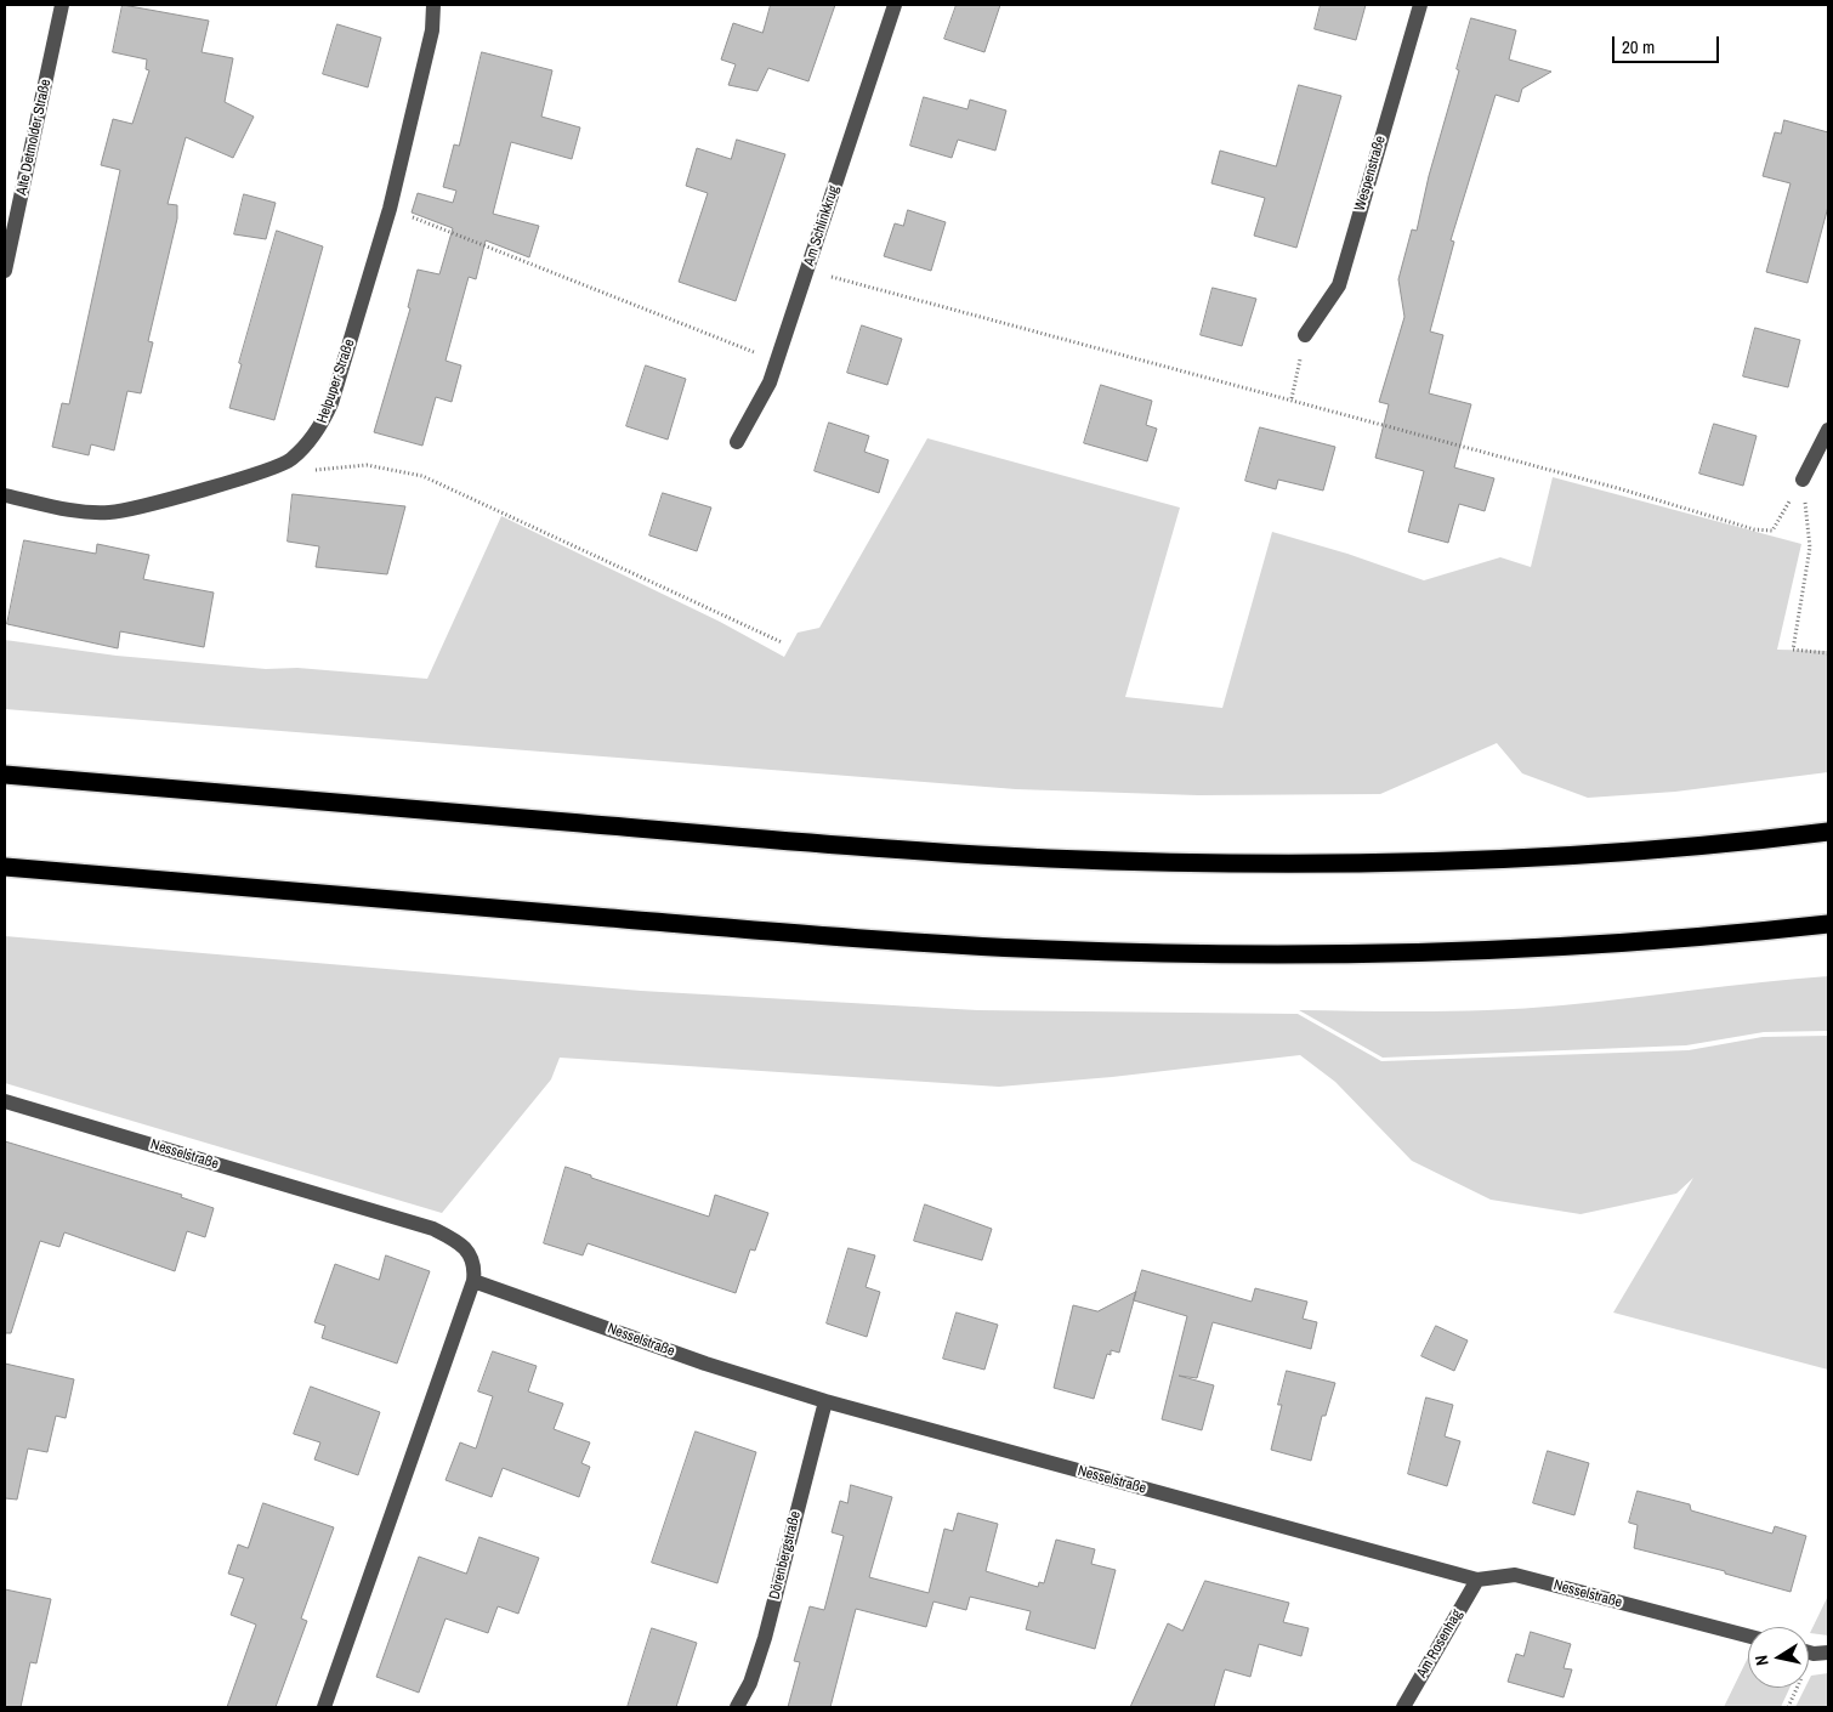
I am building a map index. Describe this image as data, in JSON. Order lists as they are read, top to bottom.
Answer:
{
  "streets": {
    "street": [
      "Alte Detmolder Straße",
      "Wespenstraße",
      "Am Schlinkkrug",
      "Helpuper Straße",
      "Nesselstraße",
      "Dörenbergstraße",
      "Am Rosenhag"
    ]
  },
  "crossings": [
    ["Nesselstraße", "Dörenbergstraße"],
    ["Nesselstraße", "Am Rosenhag"]
  ],
  "scale_bar": "20 m",
  "north": "left"
}
